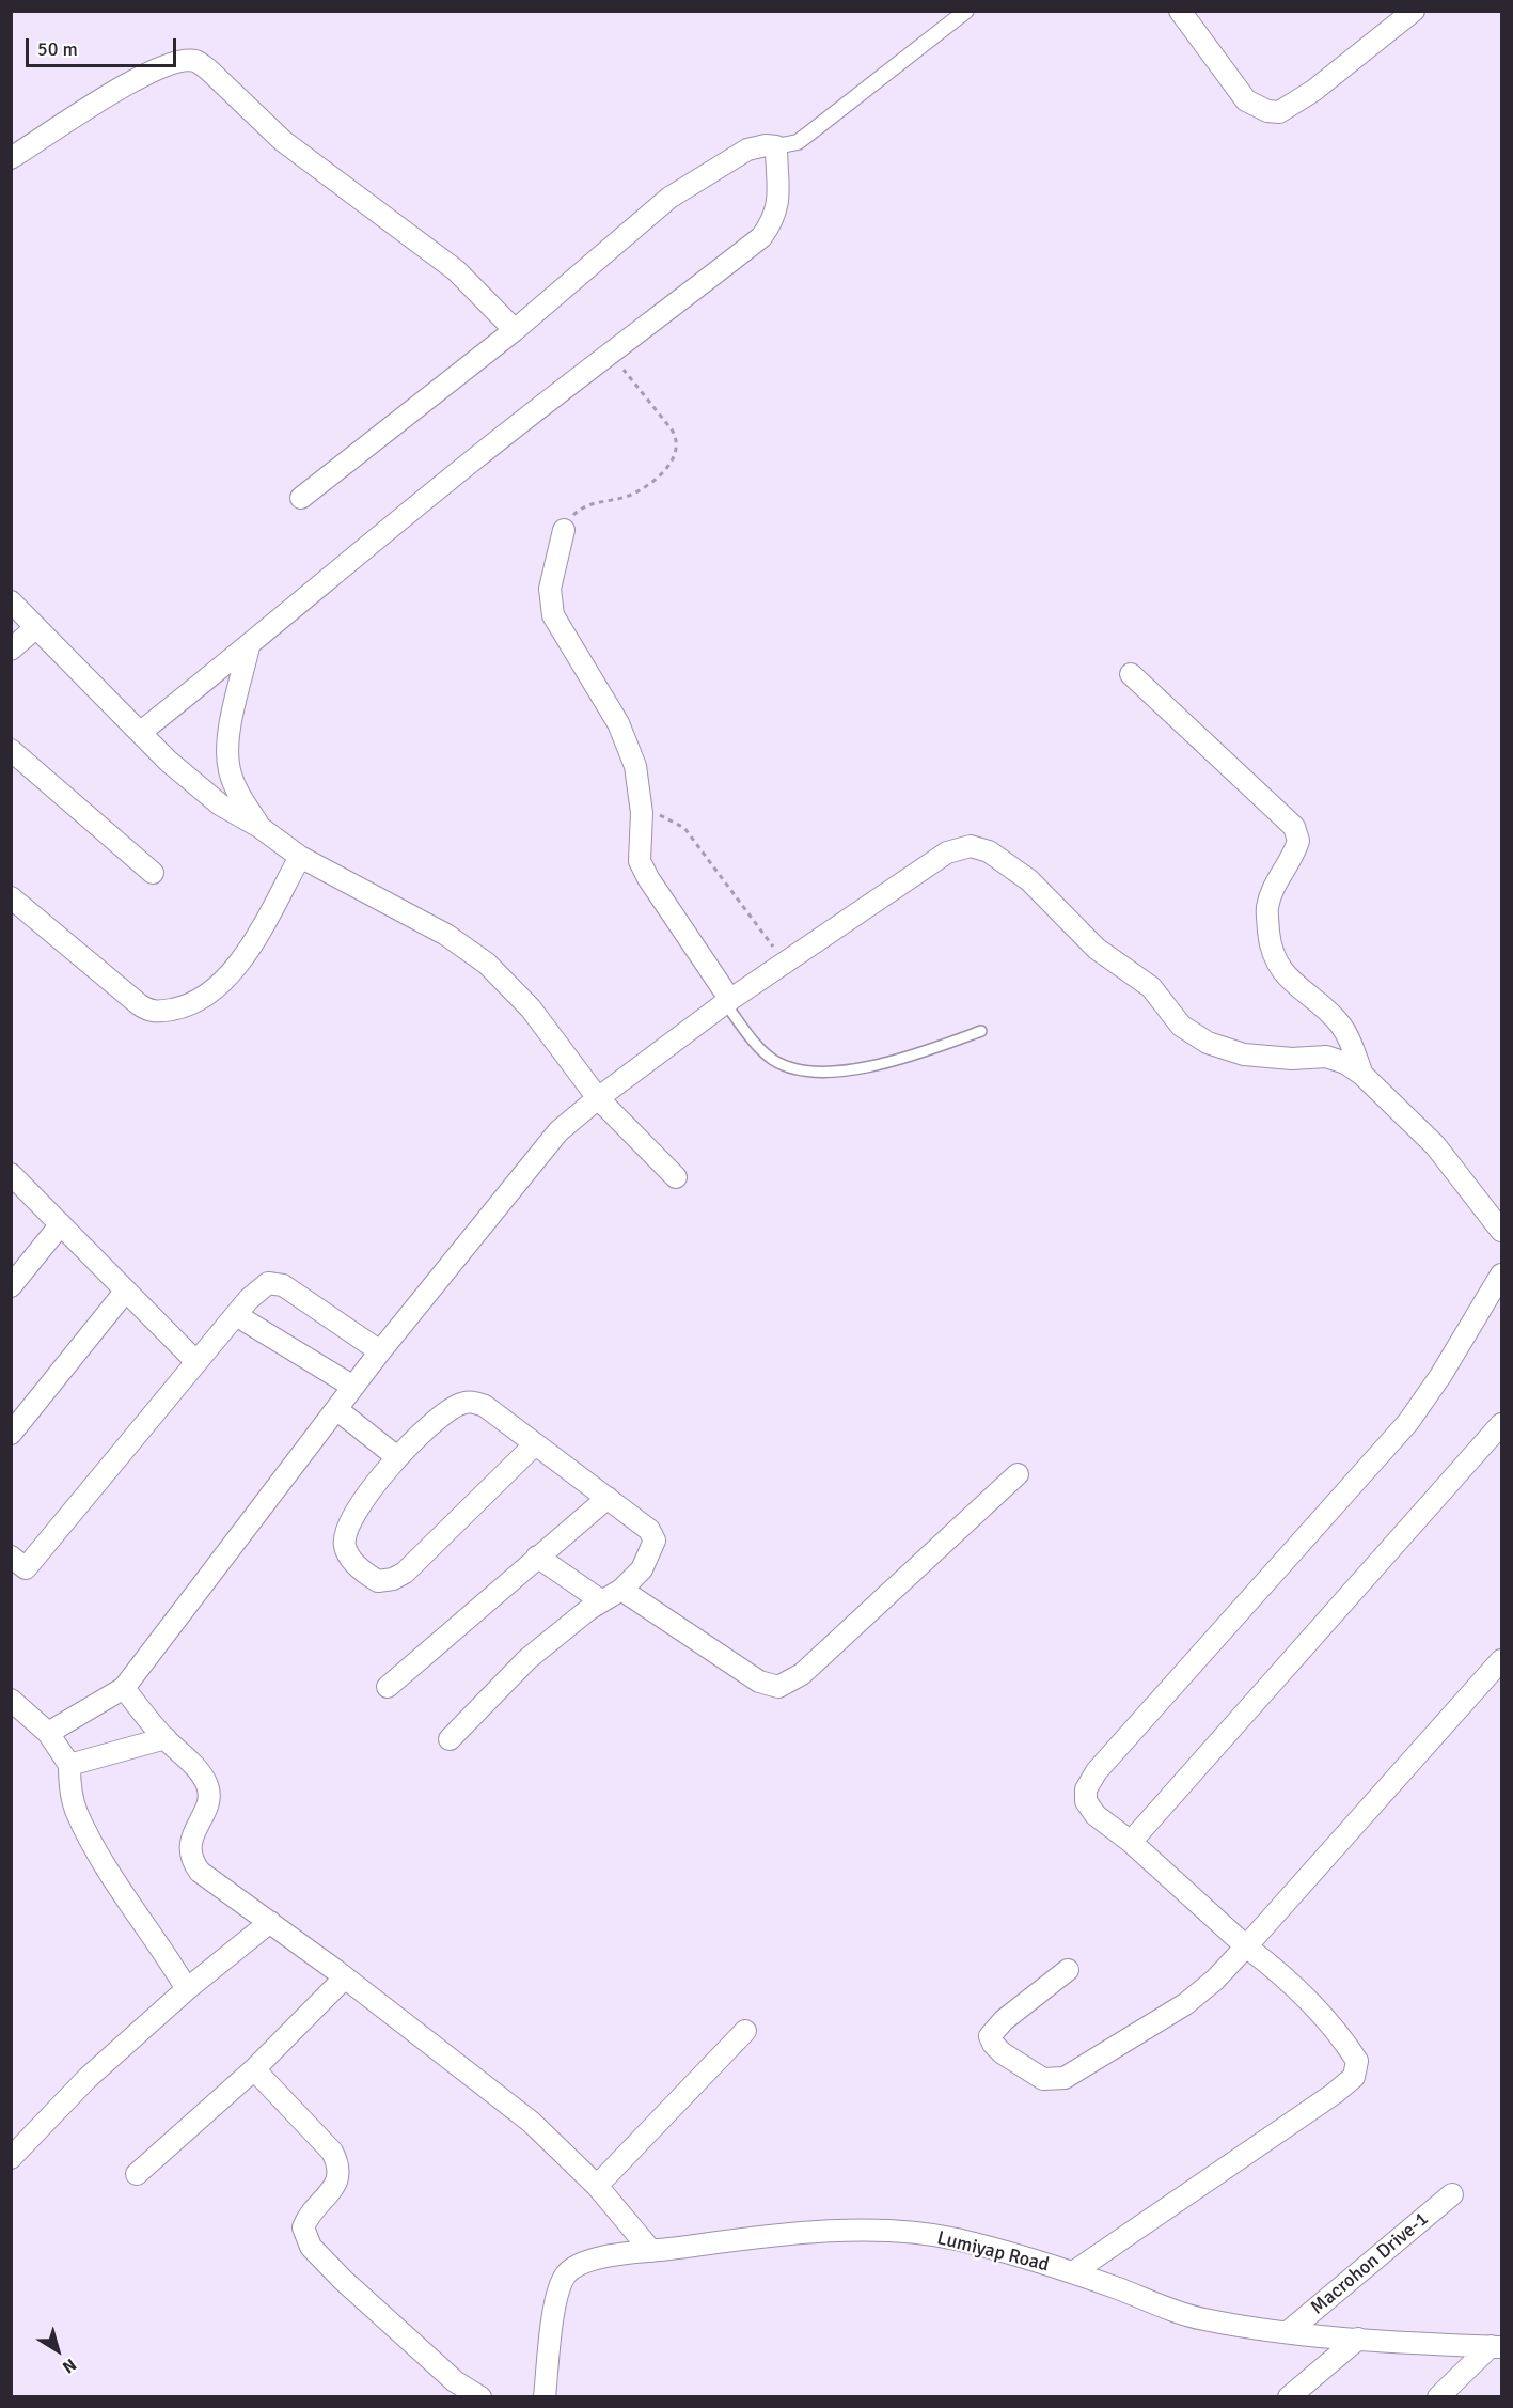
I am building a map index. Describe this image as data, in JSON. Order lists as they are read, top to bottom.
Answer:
{
  "streets": {
    "street": ["Lumiyap Road", "Macrohon Drive-1"]
  },
  "crossings": [
    ["Lumiyap Road", "Macrohon Drive-1"]
  ],
  "scale_bar": "50 m",
  "north": "bottom right"
}
